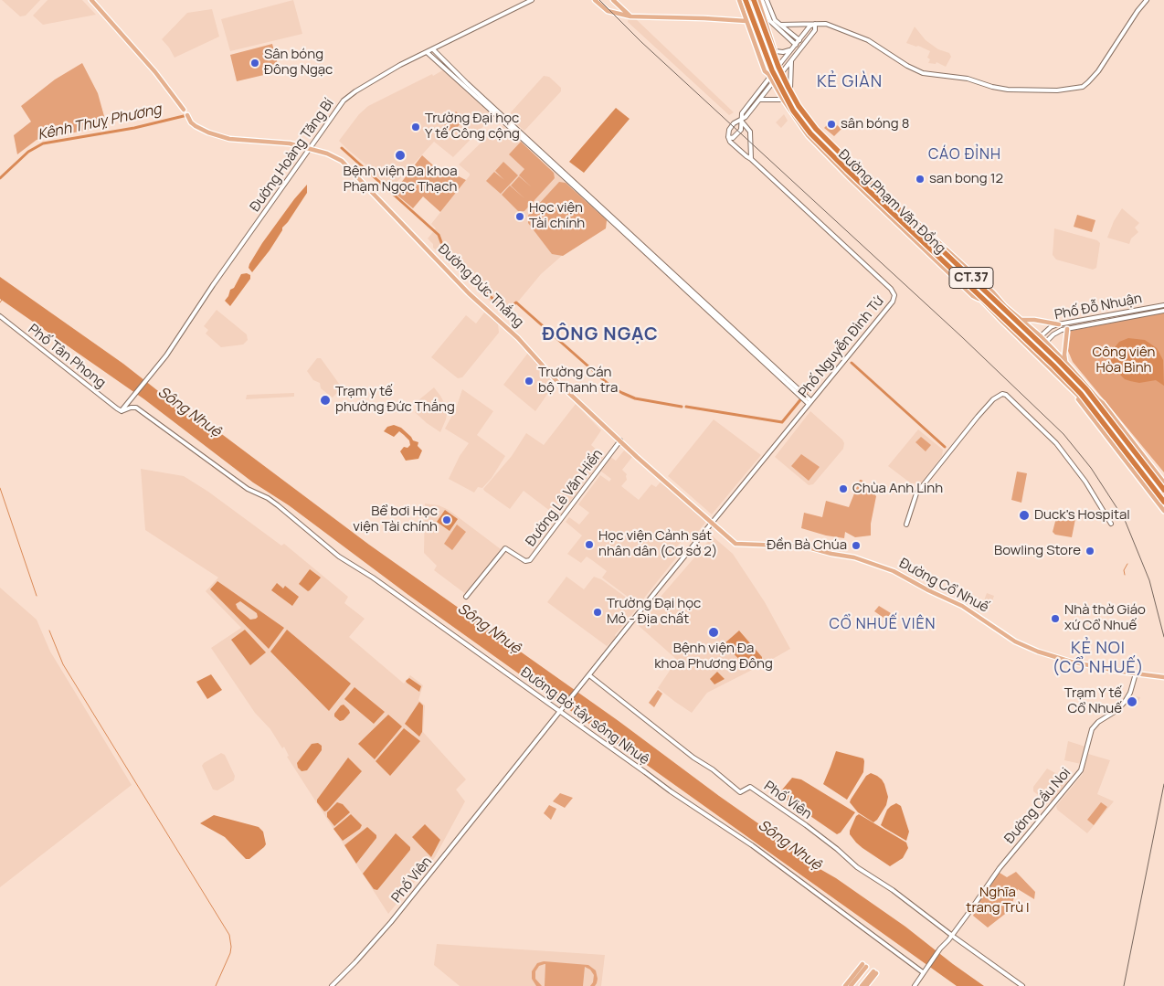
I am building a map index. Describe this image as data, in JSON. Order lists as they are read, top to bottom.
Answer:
{
  "streets": {
    "highway": ["CT.37"],
    "main road": ["Đường Phạm Văn Đồng", "Đường Đức Thắng", "Đường Cổ Nhuế"],
    "street": [
      "Đường Hoàng Tăng Bí",
      "Phố Đỗ Nhuận",
      "Phố Nguyễn Đình Tứ",
      "Phố Tân Phong",
      "Đường Lê Văn Hiến",
      "Đường Bờ tây sông Nhuệ",
      "Phố Viên",
      "Đường Cầu Noi"
    ]
  },
  "crossings": [
    ["Đường Hoàng Tăng Bí", "Đường Đức Thắng"],
    ["Đường Hoàng Tăng Bí", "Phố Tân Phong"],
    ["Đường Hoàng Tăng Bí", "Đường Bờ tây sông Nhuệ"],
    ["Đường Phạm Văn Đồng", "CT.37"],
    ["Đường Phạm Văn Đồng", "Phố Đỗ Nhuận"],
    ["Đường Đức Thắng", "Phố Nguyễn Đình Tứ"],
    ["Đường Đức Thắng", "Đường Lê Văn Hiến"],
    ["Đường Đức Thắng", "Đường Cổ Nhuế"],
    ["Đường Đức Thắng", "Phố Viên"],
    ["Phố Nguyễn Đình Tứ", "Đường Cổ Nhuế"],
    ["Phố Nguyễn Đình Tứ", "Phố Viên"],
    ["Phố Tân Phong", "Đường Bờ tây sông Nhuệ"],
    ["Đường Cổ Nhuế", "Phố Viên"],
    ["Đường Cổ Nhuế", "Đường Cầu Noi"],
    ["Đường Bờ tây sông Nhuệ", "Phố Viên"],
    ["Đường Bờ tây sông Nhuệ", "Đường Cầu Noi"],
    ["Phố Viên", "Đường Cầu Noi"]
  ],
  "districts": [
    "KẺ GIÀN",
    "CÁO ĐỈNH",
    "ĐÔNG NGẠC",
    "CỔ NHUẾ VIÊN",
    "KẺ NOI (CỔ NHUẾ)"
  ],
  "water": ["Kênh Thuỵ Phương", "Sông Nhuệ"],
  "parks": ["Công viên Hòa Bình", "Nghĩa trang Trù I"],
  "places": [
    "Sân bóng Đông Ngạc",
    "sân bóng 8",
    "Trường Đại học Y tế Công cộng",
    "Bệnh viện Đa khoa Phạm Ngọc Thạch",
    "san bong 12",
    "Học viện Tài chính",
    "Trường Cán bộ Thanh tra",
    "Trạm y tế phường Đức Thắng",
    "Chùa Anh Linh",
    "Duck's Hospital",
    "Bể bơi Học viện Tài chính",
    "Học viện Cảnh sát nhân dân (Cơ sở 2)",
    "Đền Bà Chúa",
    "Bowling Store",
    "Trường Đại học Mỏ - Địa chất",
    "Nhà thờ Giáo xứ Cổ Nhuế",
    "Bệnh viện Đa khoa Phương Đông",
    "Trạm Y tế Cổ Nhuế"
  ]
}
